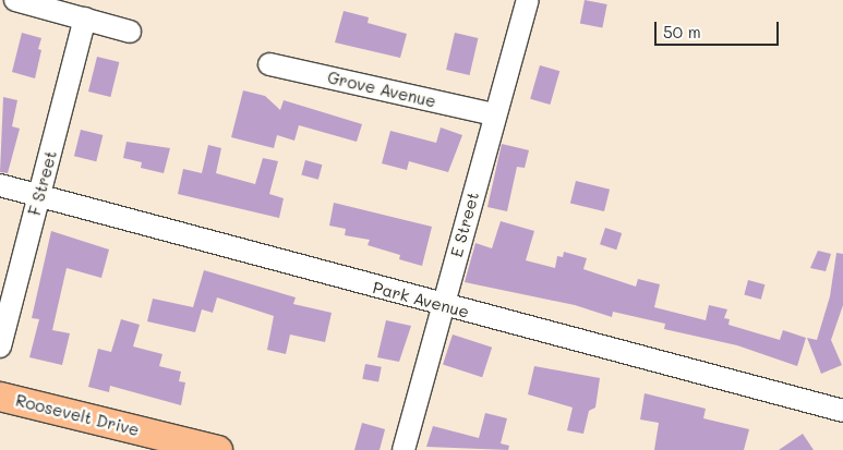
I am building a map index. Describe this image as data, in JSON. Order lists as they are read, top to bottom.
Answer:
{
  "streets": {
    "main road": ["Roosevelt Drive"],
    "street": [
      "Grove Avenue",
      "F Street",
      "E Street",
      "Park Avenue"
    ]
  },
  "crossings": [
    ["Grove Avenue", "E Street"],
    ["F Street", "Park Avenue"],
    ["E Street", "Park Avenue"]
  ],
  "scale_bar": "50 m"
}
